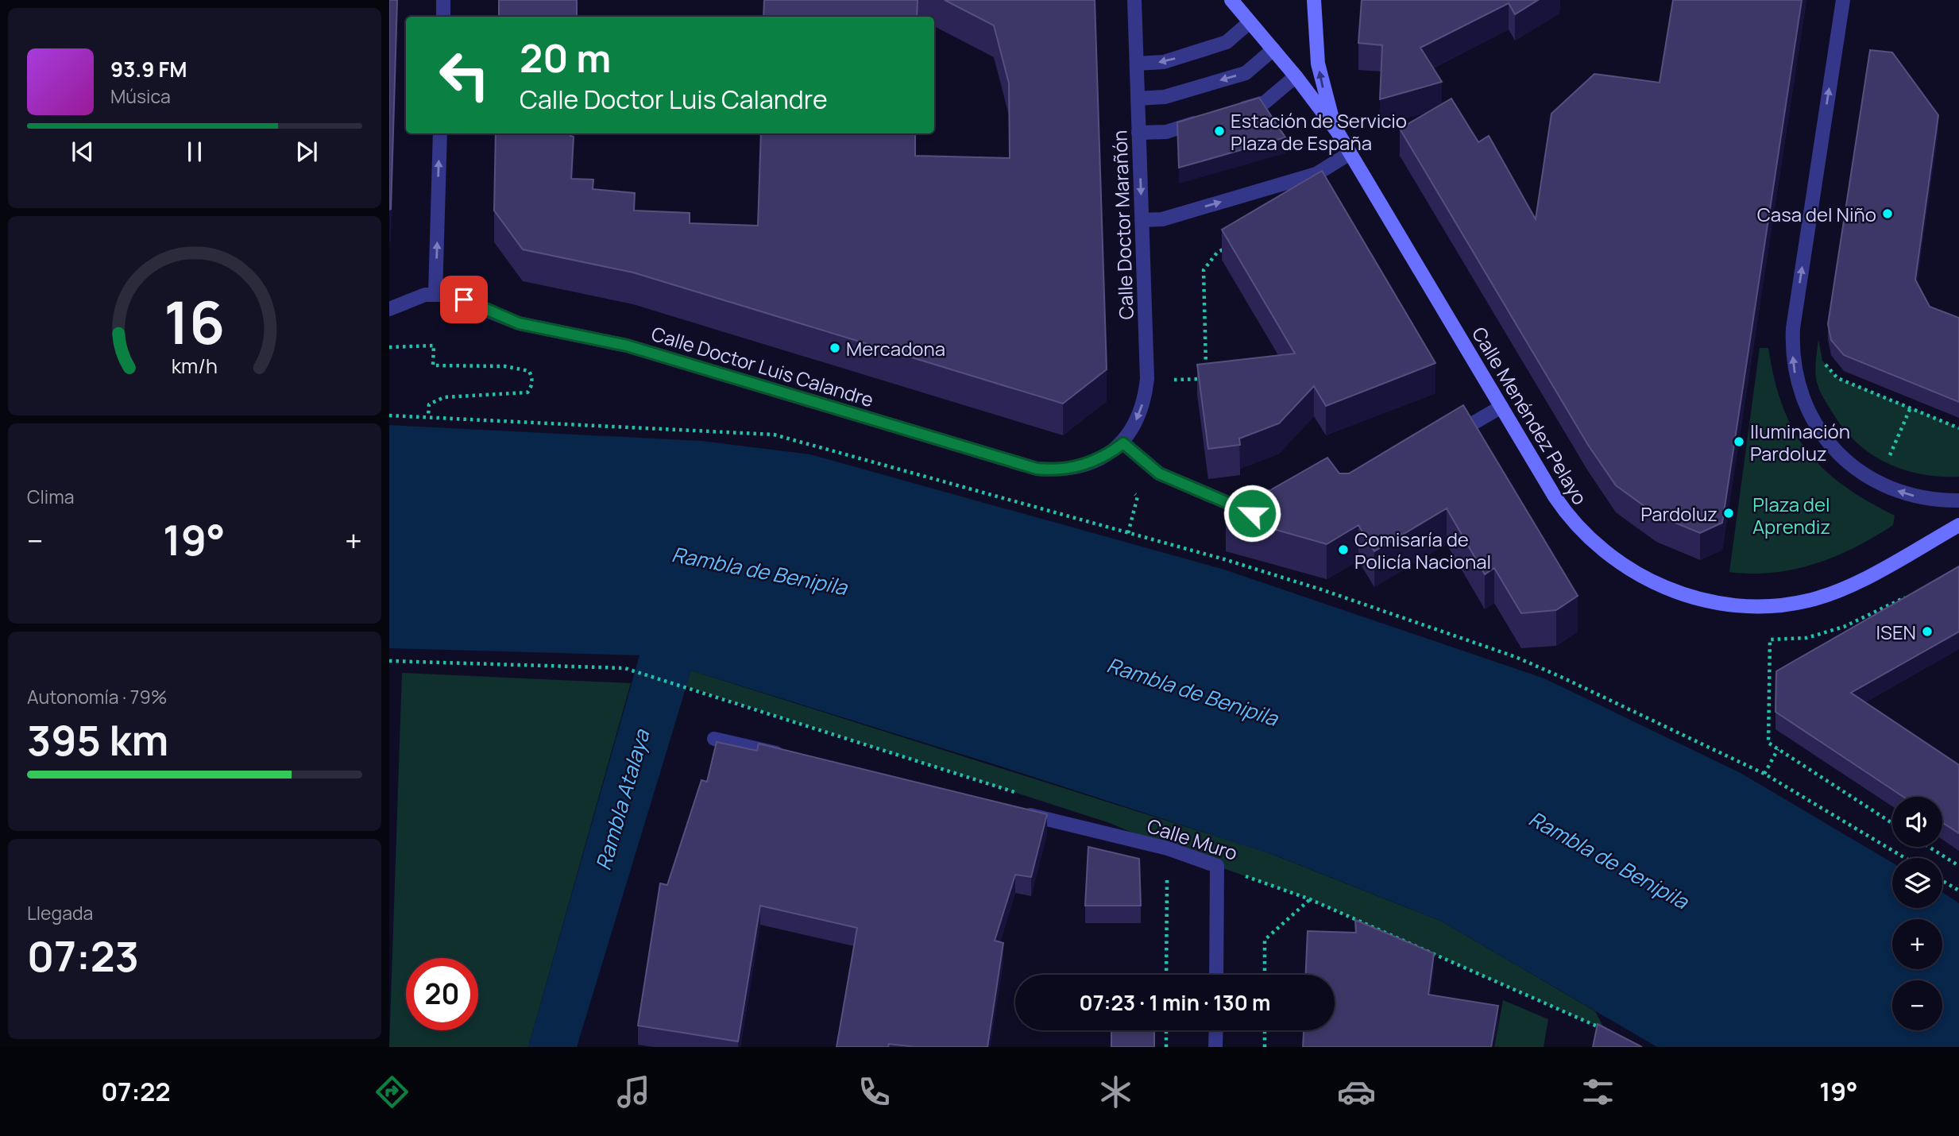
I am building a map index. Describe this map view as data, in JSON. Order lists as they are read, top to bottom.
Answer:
{
  "streets": {
    "main road": ["Calle Menéndez Pelayo"],
    "street": ["Calle Doctor Marañón", "Calle Doctor Luis Calandre", "Calle Muro"]
  },
  "crossings": [
    ["Calle Doctor Marañón", "Calle Doctor Luis Calandre"]
  ],
  "one_way": ["Calle Doctor Marañón"],
  "water": ["Rambla de Benipila", "Rambla Atalaya"],
  "parks": ["Plaza del Aprendiz"],
  "places": [
    "Estación de Servicio Plaza de España",
    "Casa del Niño",
    "Mercadona",
    "Iluminación Pardoluz",
    "Pardoluz",
    "Comisaría de Policía Nacional",
    "ISEN"
  ],
  "page": {
    "turn": ["20 m", "Calle Doctor Luis Calandre"],
    "song": ["93.9 FM", "Música"],
    "tile": [
      "Clima",
      ["Autonomía · 79%", "395 km"],
      ["Llegada", "07:23"]
    ],
    "heat": ["−", "19°", "+"],
    "map_buttons": ["+", "−"],
    "limit": "20",
    "trip": "07:23 · 1 min · 130 m",
    "tabs": ["07:22", "19°"],
    "gauge": ["16", "km/h"]
  }
}
